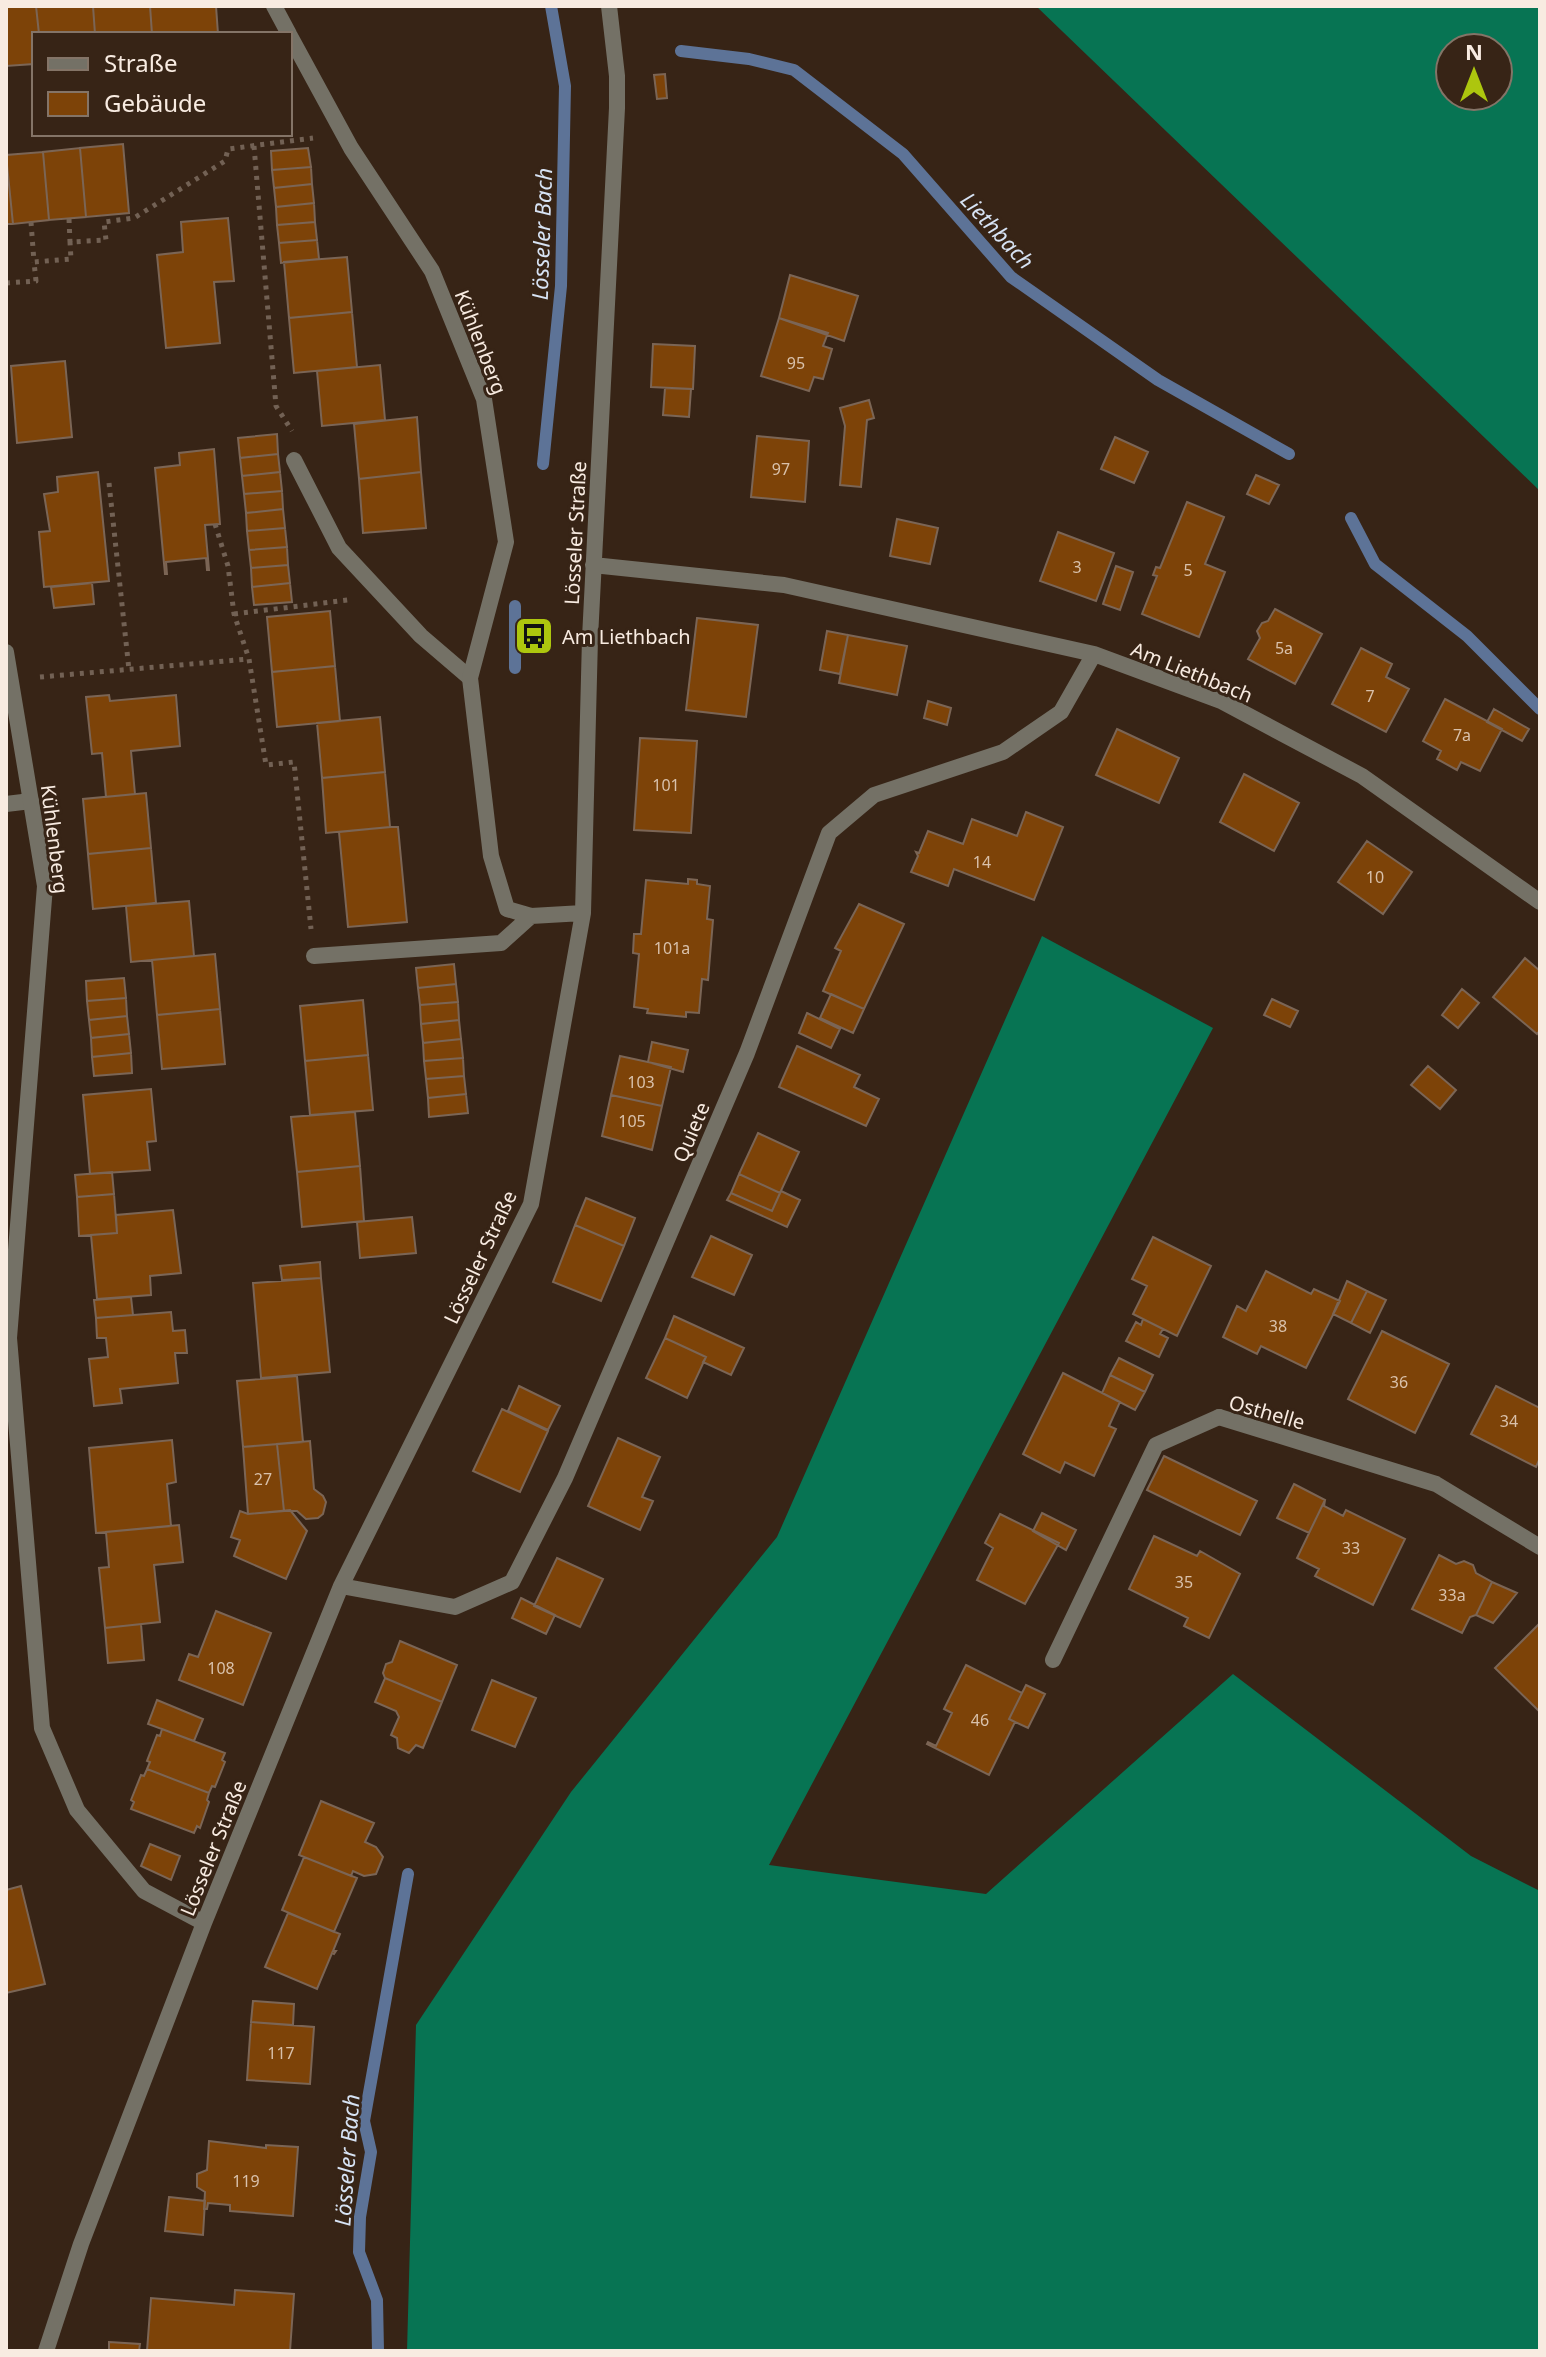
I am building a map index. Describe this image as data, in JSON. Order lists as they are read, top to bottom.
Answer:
{
  "streets": {
    "street": [
      "Kühlenberg",
      "Lösseler Straße",
      "Am Liethbach",
      "Quiete",
      "Osthelle"
    ]
  },
  "crossings": [
    ["Kühlenberg", "Lösseler Straße"],
    ["Lösseler Straße", "Am Liethbach"],
    ["Lösseler Straße", "Quiete"],
    ["Am Liethbach", "Quiete"]
  ],
  "water": ["Liethbach", "Lösseler Bach"],
  "places": {
    "bus stop": ["Am Liethbach"]
  },
  "house_numbers": [
    "95",
    "97",
    "3",
    "5",
    "5a",
    "7",
    "7a",
    "101",
    "14",
    "10",
    "101a",
    "103",
    "105",
    "38",
    "36",
    "34",
    "27",
    "33",
    "35",
    "33a",
    "108",
    "46",
    "117",
    "119"
  ],
  "legend": ["Straße", "Gebäude"],
  "north": "top"
}
